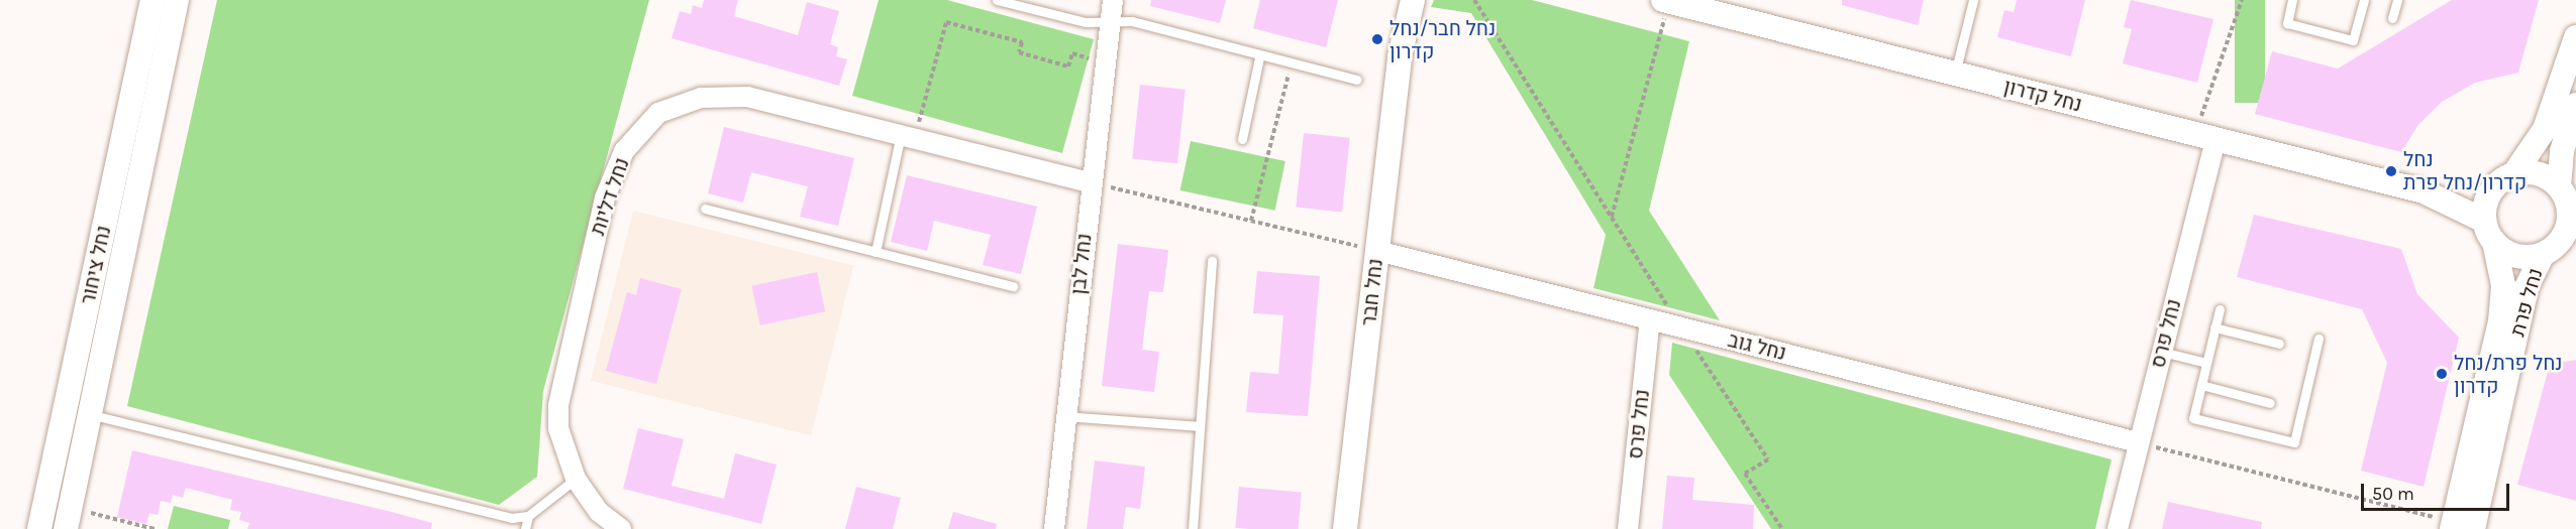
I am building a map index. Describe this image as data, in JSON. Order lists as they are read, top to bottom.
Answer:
{
  "streets": {
    "street": [
      "נחל קדרון",
      "נחל דליות",
      "נחל לבן",
      "נחל ציחור",
      "נחל חבר",
      "נחל פרת",
      "נחל פרס",
      "נחל גוב"
    ]
  },
  "crossings": [
    ["נחל קדרון", "נחל פרת"],
    ["נחל קדרון", "נחל פרס"],
    ["נחל דליות", "נחל לבן"],
    ["נחל חבר", "נחל גוב"],
    ["נחל פרס", "נחל גוב"]
  ],
  "places": ["נחל חבר/נחל קדרון", "נחל קדרון/נחל פרת", "נחל פרת/נחל קדרון"],
  "scale_bar": "50 m"
}
